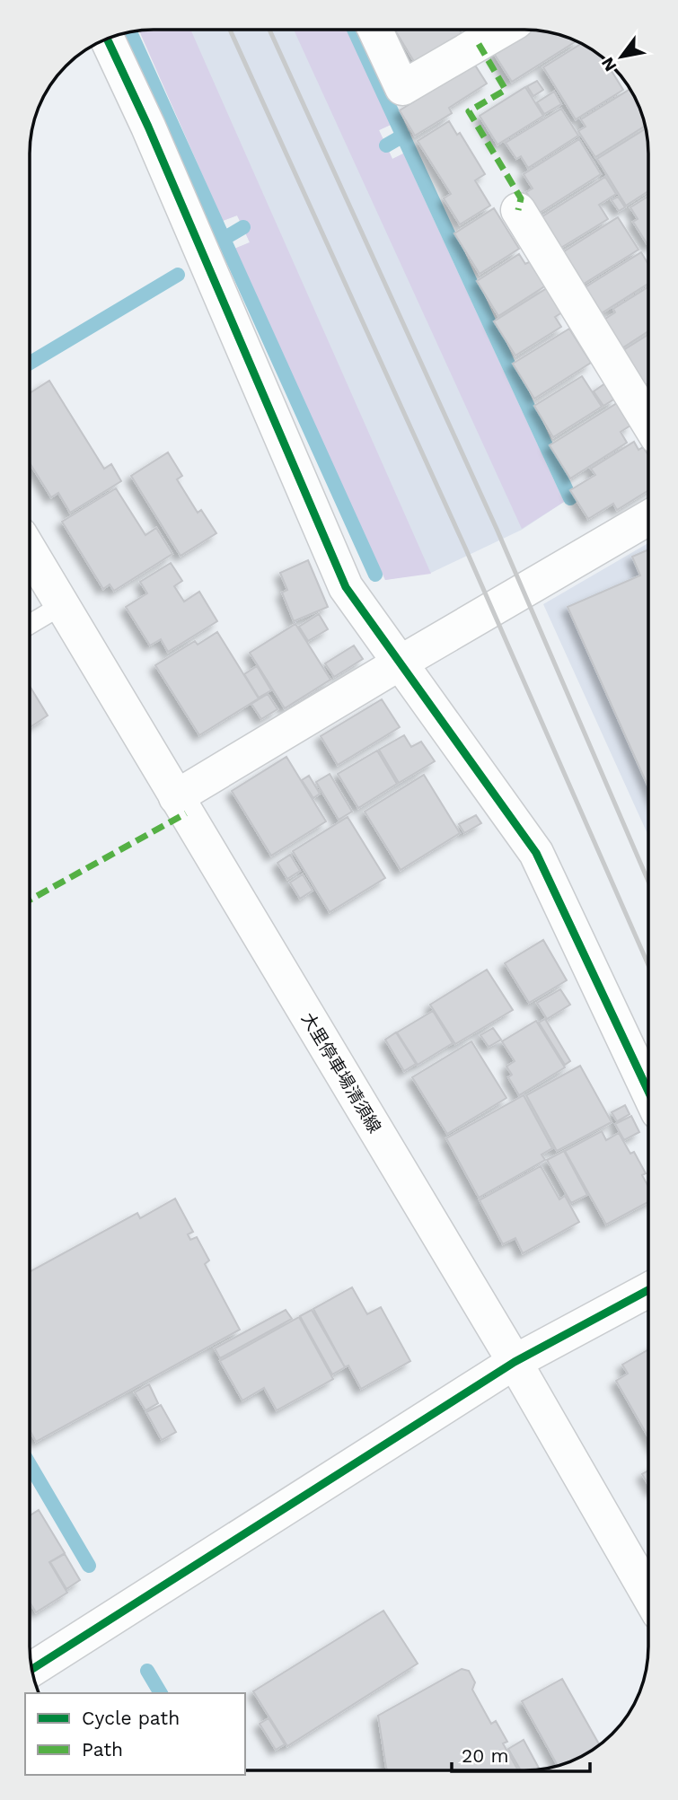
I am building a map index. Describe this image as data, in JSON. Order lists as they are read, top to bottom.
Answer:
{
  "streets": {
    "street": ["大里停車場清須線"]
  },
  "legend": ["Cycle path", "Path"],
  "scale_bar": "20 m",
  "north": "bottom left"
}
